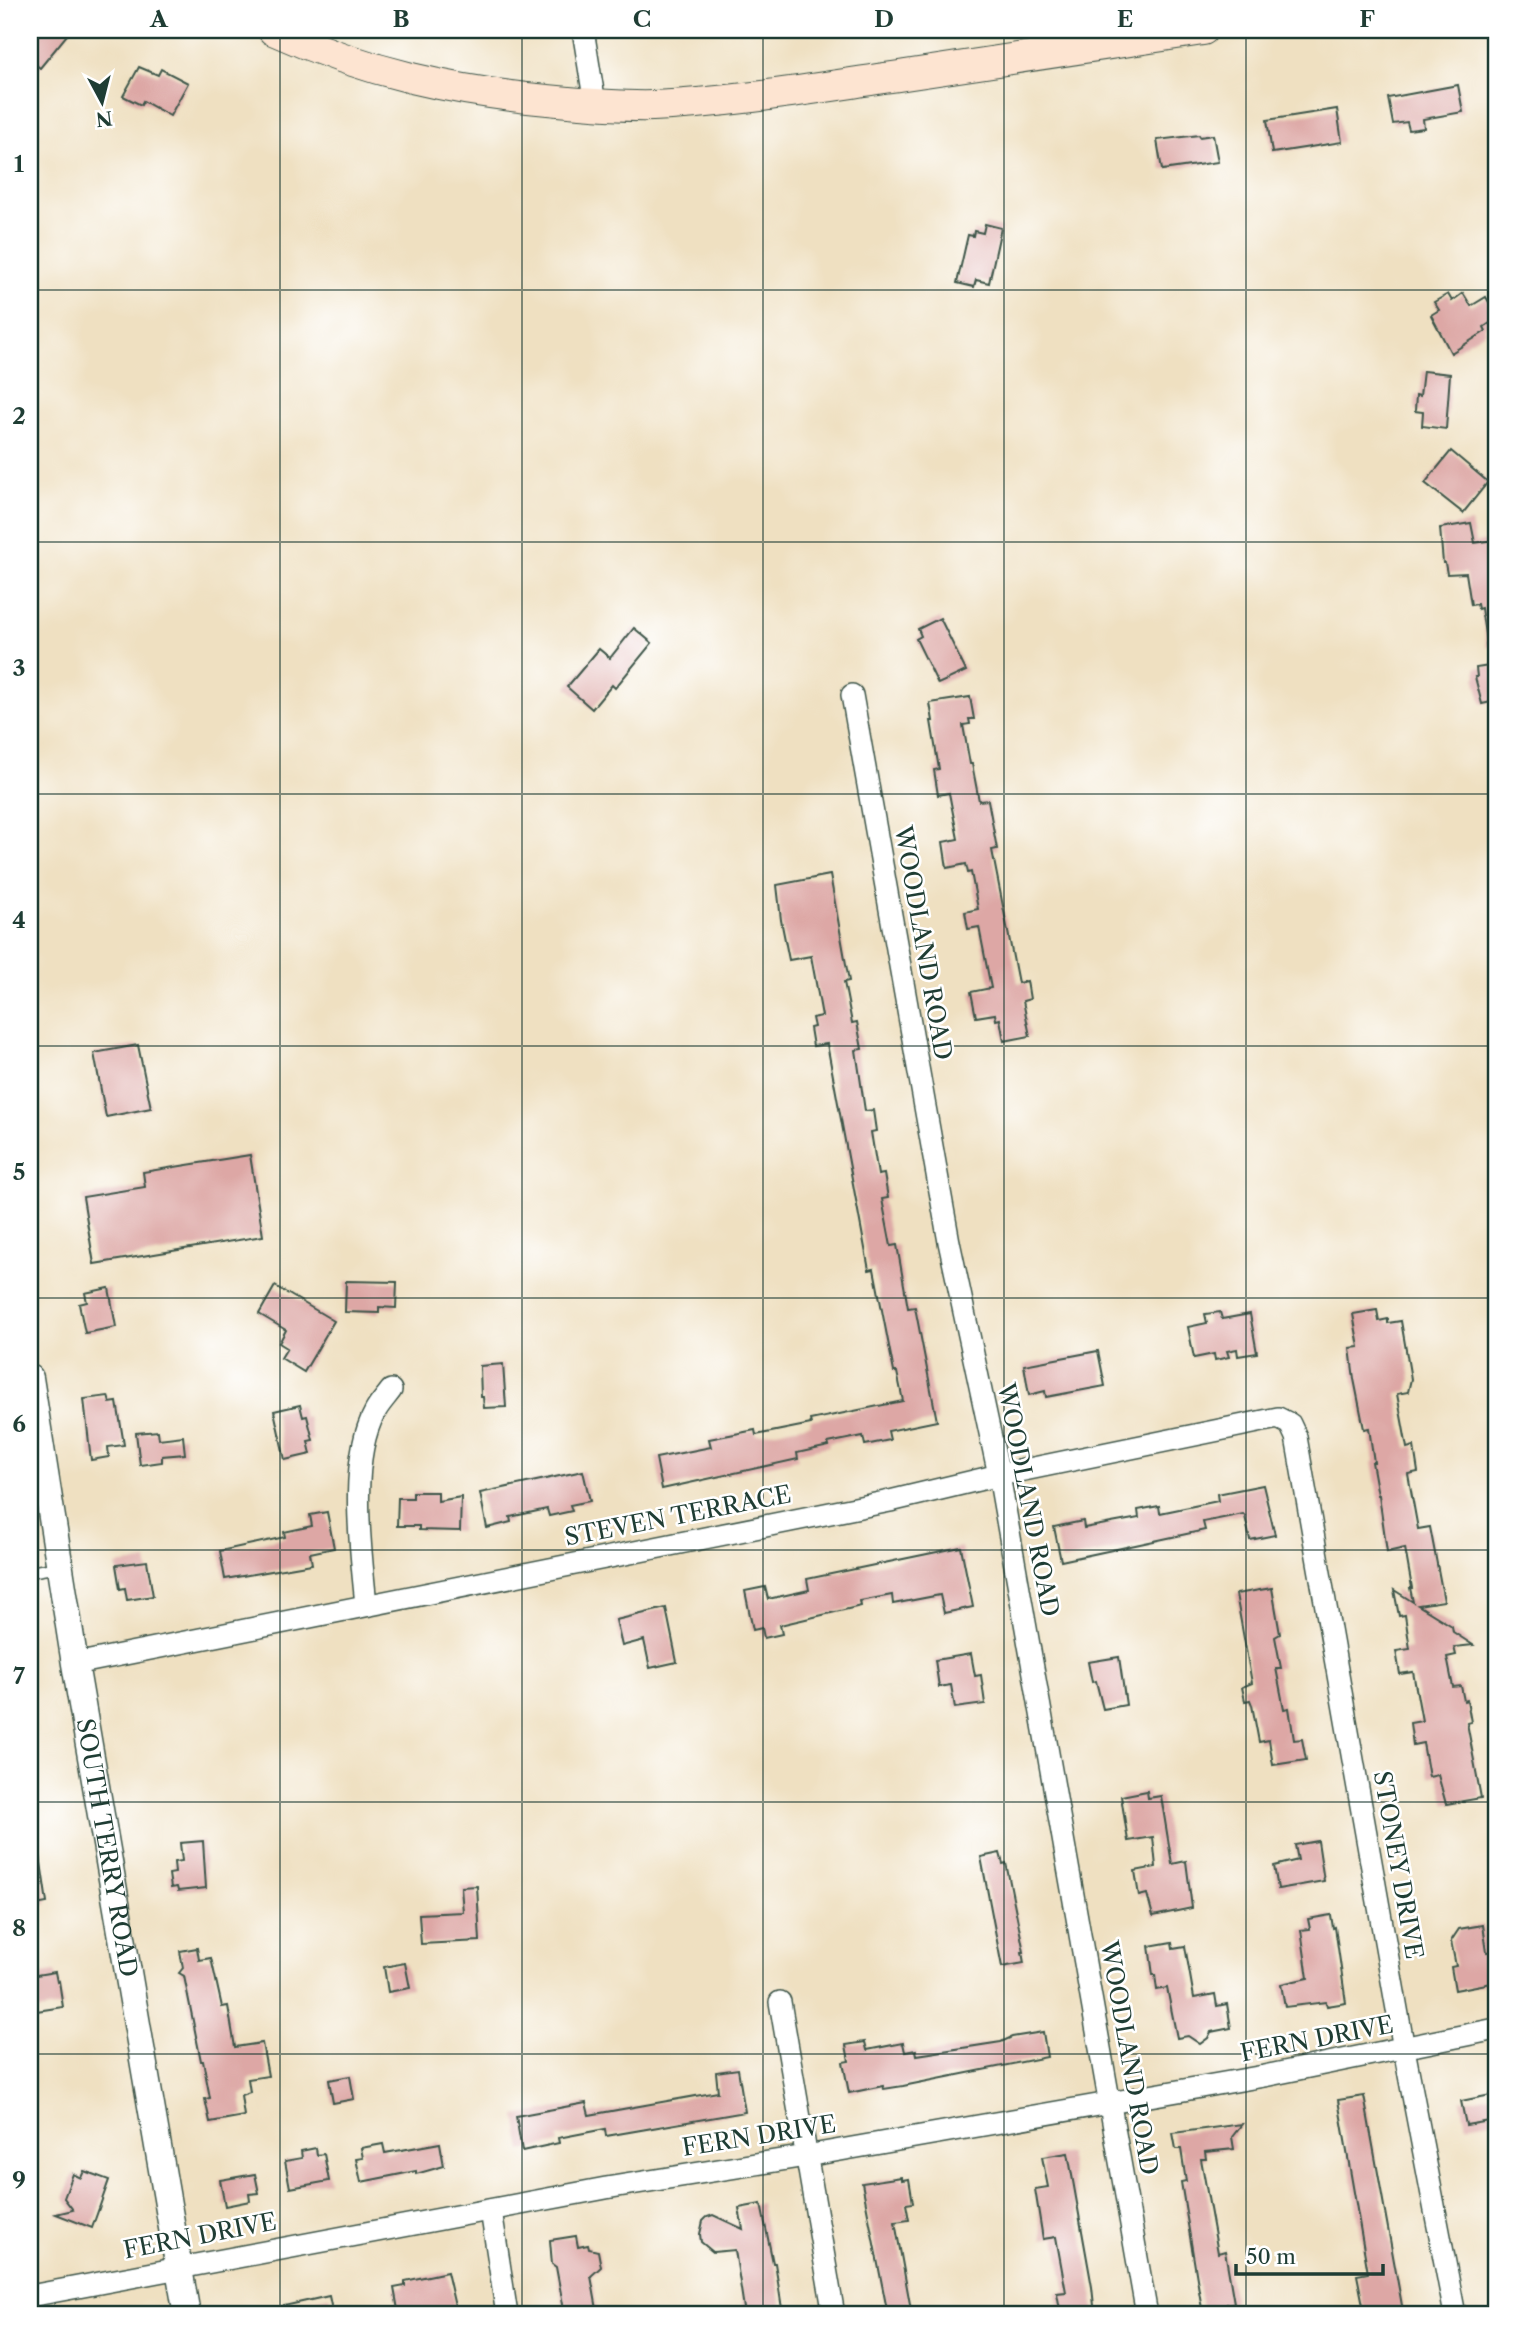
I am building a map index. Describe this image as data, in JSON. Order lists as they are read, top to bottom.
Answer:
{
  "streets": {
    "street": [
      "WOODLAND ROAD",
      "STEVEN TERRACE",
      "SOUTH TERRY ROAD",
      "STONEY DRIVE",
      "FERN DRIVE"
    ]
  },
  "crossings": [
    ["WOODLAND ROAD", "STEVEN TERRACE"],
    ["WOODLAND ROAD", "FERN DRIVE"],
    ["STEVEN TERRACE", "SOUTH TERRY ROAD"],
    ["STEVEN TERRACE", "STONEY DRIVE"],
    ["SOUTH TERRY ROAD", "FERN DRIVE"],
    ["STONEY DRIVE", "FERN DRIVE"]
  ],
  "scale_bar": "50 m",
  "north": "bottom",
  "grid": {
    "columns": [
      "A",
      "B",
      "C",
      "D",
      "E",
      "F"
    ],
    "rows": [
      "1",
      "2",
      "3",
      "4",
      "5",
      "6",
      "7",
      "8",
      "9"
    ]
  }
}
